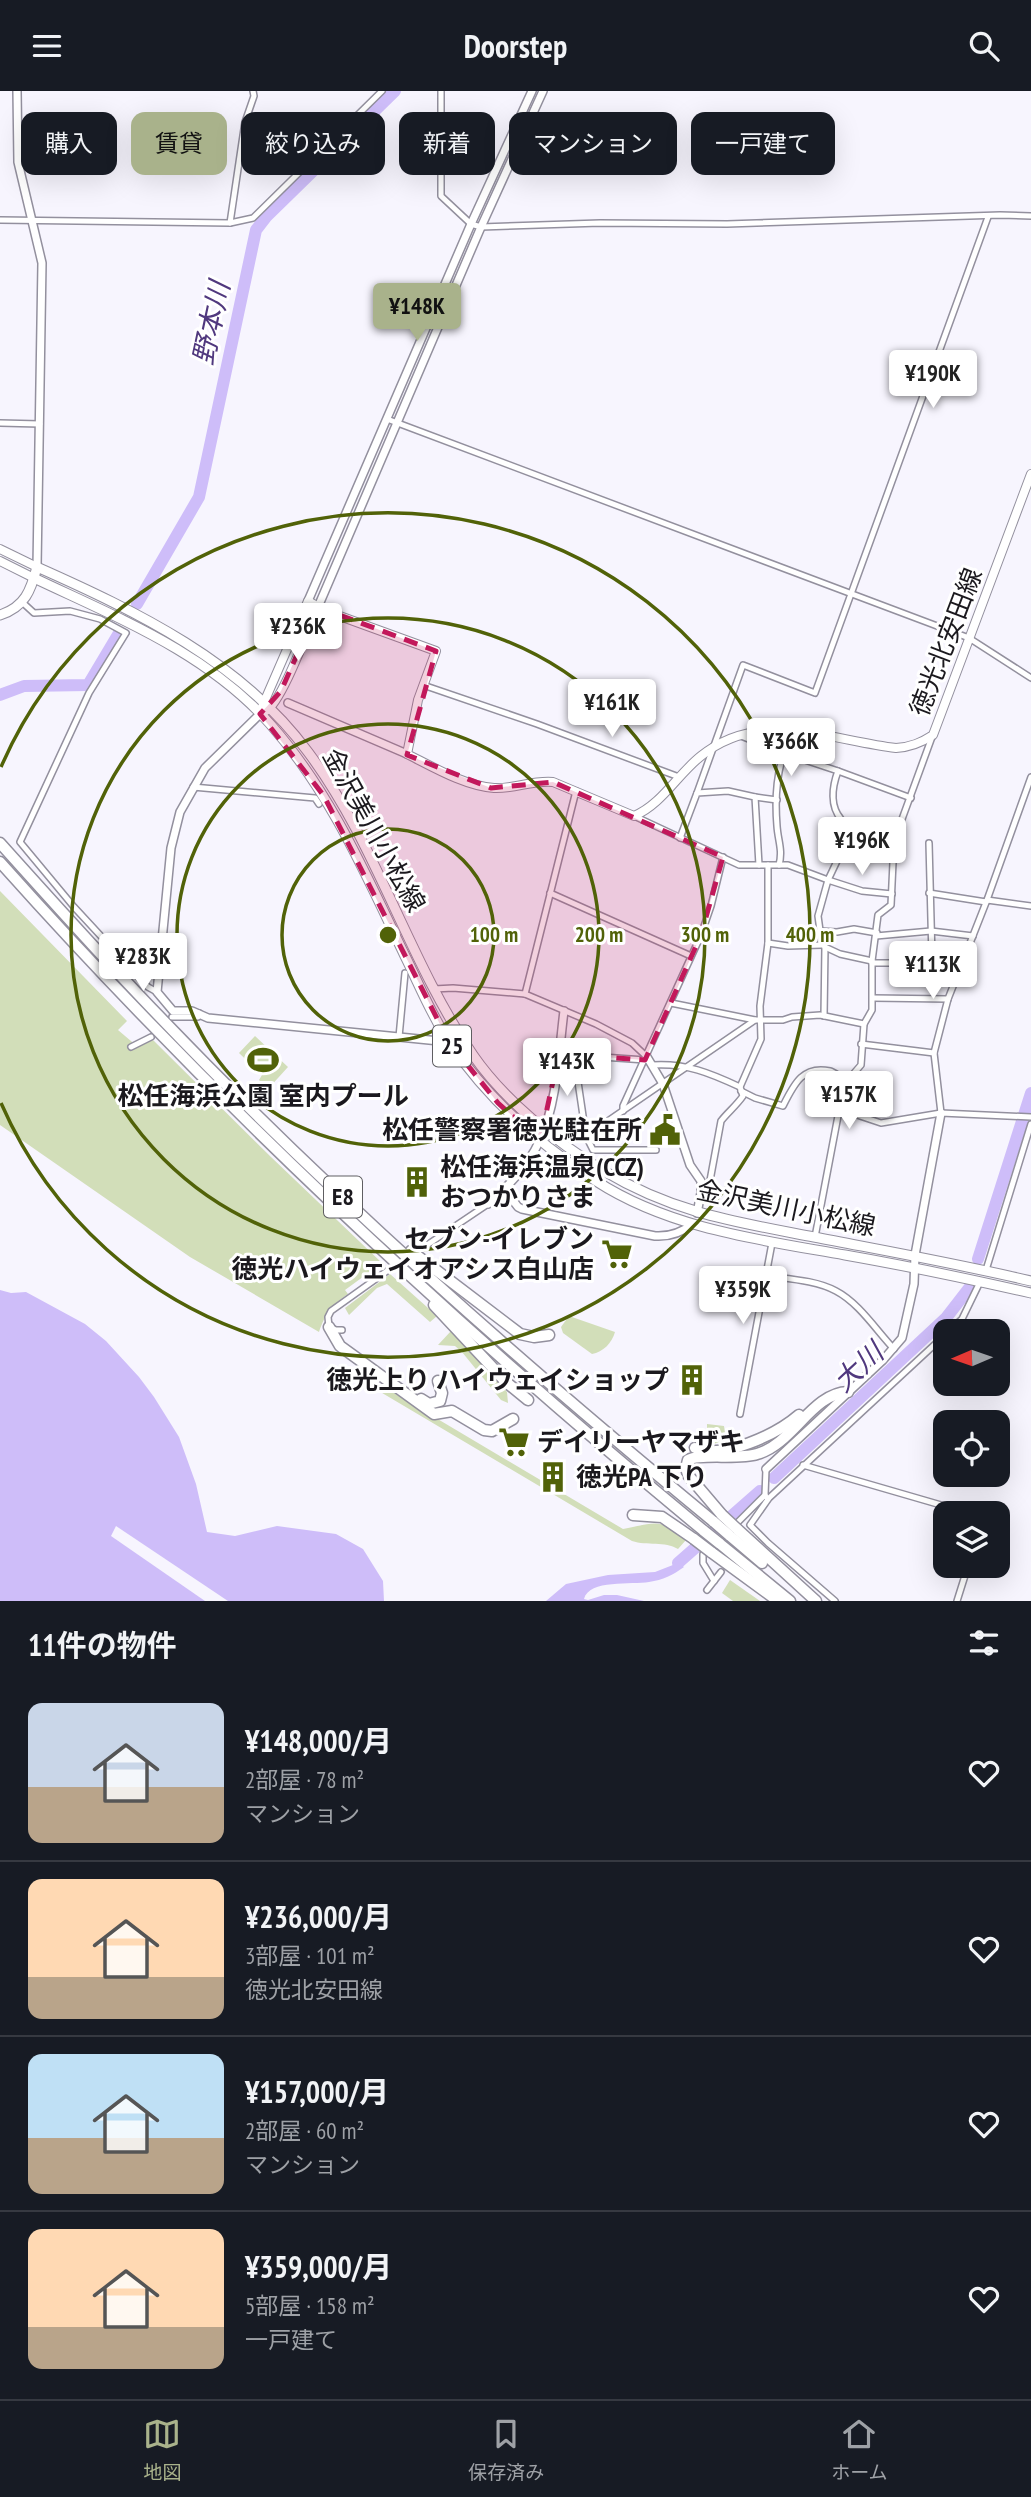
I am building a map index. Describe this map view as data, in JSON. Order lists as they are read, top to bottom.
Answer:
{
  "streets": {
    "highway": ["E8"],
    "main road": ["徳光北安田線", "金沢美川小松線", "25"]
  },
  "water": ["野本川", "大川"],
  "places": {
    "sports": ["松任海浜公園 室内プール"],
    "public building": ["松任警察署徳光駐在所"],
    "building": ["松任海浜温泉(CCZ) おつかりさま", "徳光上り ハイウェイショップ", "徳光PA 下り"],
    "supermarket": ["セブン-イレブン 徳光ハイウェイオアシス白山店", "デイリーヤマザキ"]
  },
  "north": "left",
  "page": {
    "header": "Doorstep",
    "chip": [
      "購入",
      "賃貸",
      "絞り込み",
      "新着",
      "マンション",
      "一戸建て"
    ],
    "price": [
      "¥148K",
      "¥190K",
      "¥236K",
      "¥161K",
      "¥366K",
      "¥196K",
      "¥283K",
      "¥113K",
      "¥143K",
      "¥157K",
      "¥359K"
    ],
    "heading": "11件の物件",
    "list": [
      {
        "name": "¥148,000/月",
        "note": "2部屋 · 78 m² · マンション"
      },
      {
        "name": "¥236,000/月",
        "note": "3部屋 · 101 m² · 徳光北安田線"
      },
      {
        "name": "¥157,000/月",
        "note": "2部屋 · 60 m² · マンション"
      },
      {
        "name": "¥359,000/月",
        "note": "5部屋 · 158 m² · 一戸建て"
      }
    ],
    "tabs": ["地図", "保存済み", "ホーム"]
  },
  "rings": [
    "100 m",
    "200 m",
    "300 m",
    "400 m"
  ]
}
